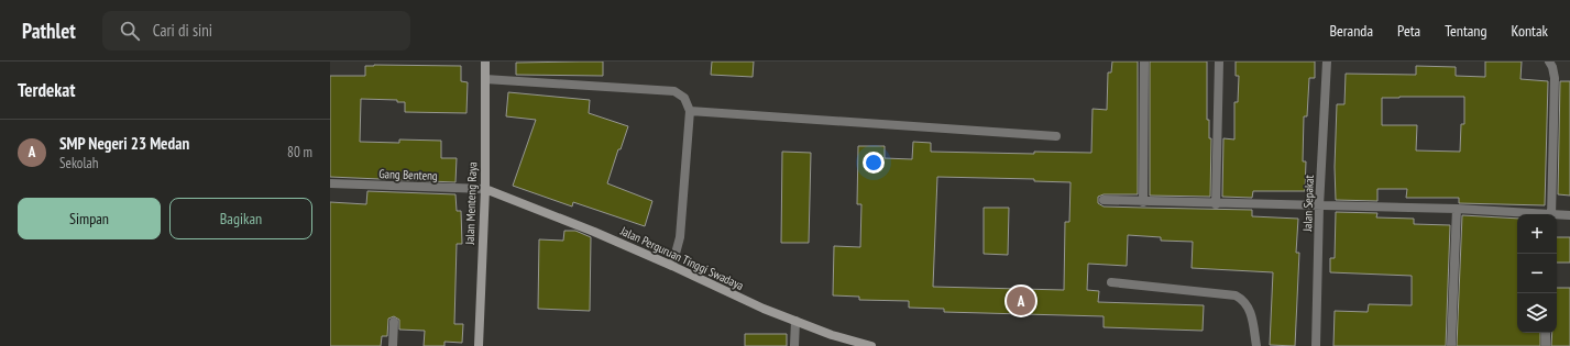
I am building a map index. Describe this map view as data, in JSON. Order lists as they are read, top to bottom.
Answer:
{
  "streets": {
    "street": [
      "Gang Benteng",
      "Jalan Menteng Raya",
      "Jalan Sepakat",
      "Jalan Perguruan Tinggi Swadaya"
    ]
  },
  "crossings": [
    ["Gang Benteng", "Jalan Menteng Raya"],
    ["Gang Benteng", "Jalan Perguruan Tinggi Swadaya"],
    ["Jalan Menteng Raya", "Jalan Perguruan Tinggi Swadaya"]
  ],
  "page": {
    "header": "Pathlet",
    "search": "Cari di sini",
    "nav": [
      "Beranda",
      "Peta",
      "Tentang",
      "Kontak"
    ],
    "heading": "Terdekat",
    "list": [
      {
        "mark": "A",
        "name": "SMP Negeri 23 Medan",
        "note": "Sekolah",
        "value": "80 m"
      }
    ],
    "buttons": ["Simpan", "Bagikan"],
    "map_buttons": ["+", "−"],
    "pins": "A"
  }
}
